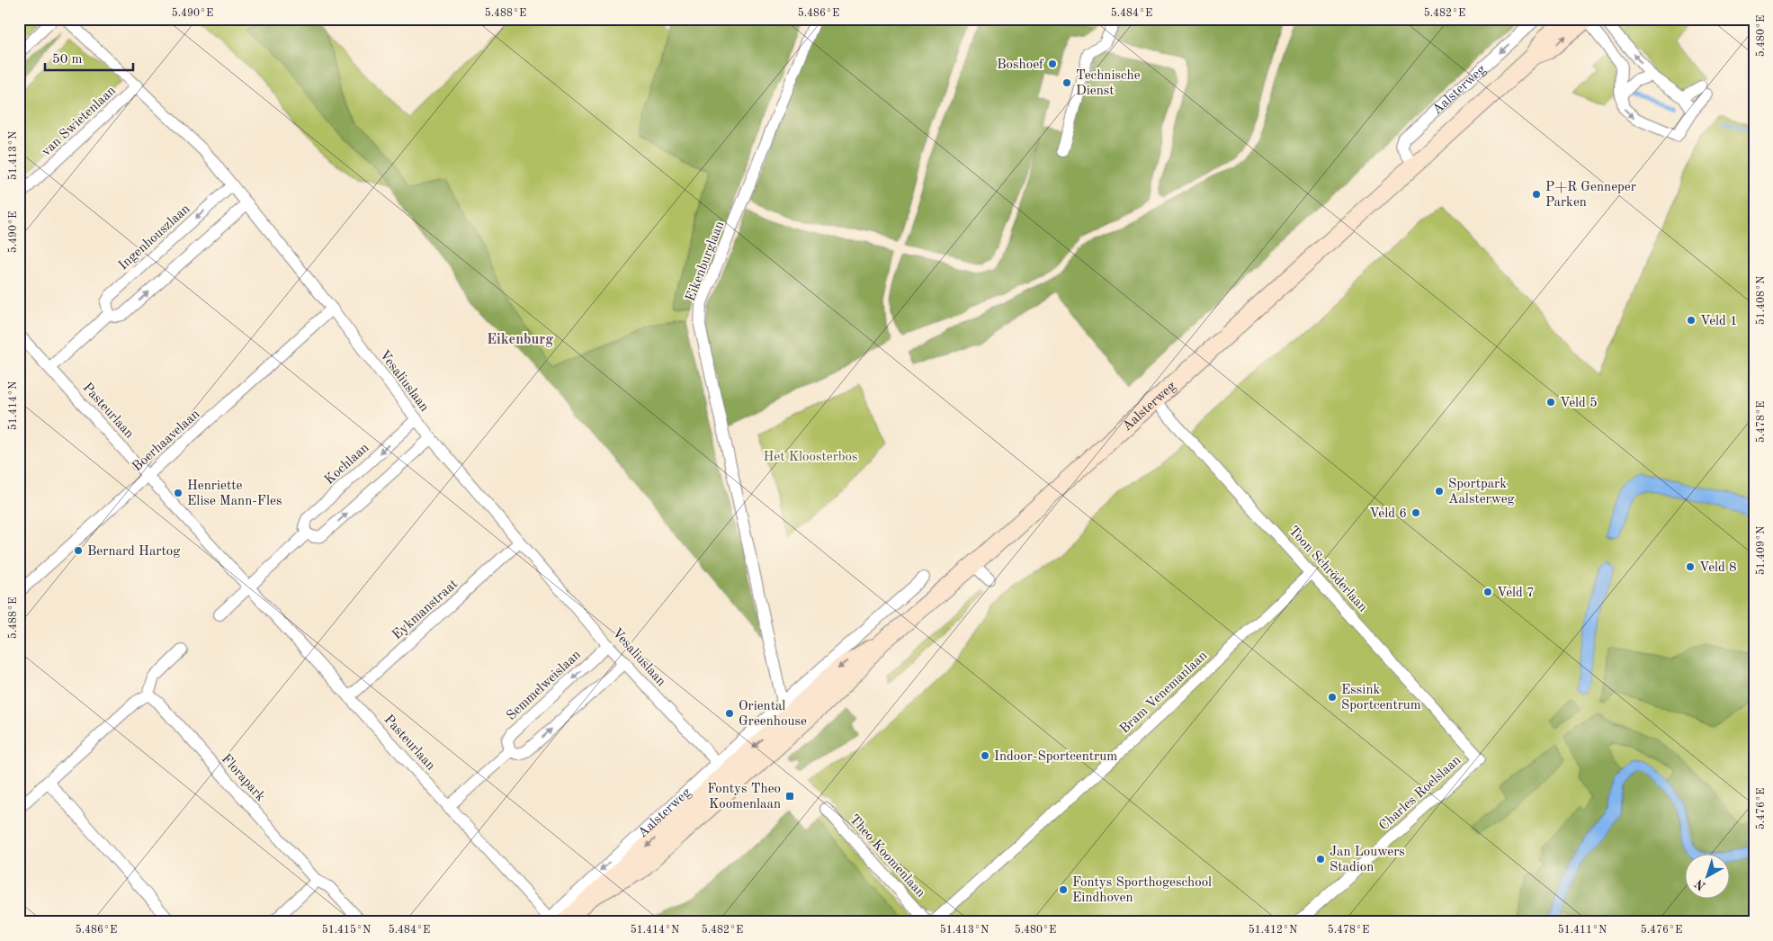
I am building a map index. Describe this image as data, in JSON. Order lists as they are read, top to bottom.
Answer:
{
  "streets": {
    "main road": ["Aalsterweg"],
    "street": [
      "van Swietenlaan",
      "Ingenhouszlaan",
      "Eikenburglaan",
      "Vesaliuslaan",
      "Pasteurlaan",
      "Boerhaavelaan",
      "Kochlaan",
      "Toon Schröderlaan",
      "Eykmanstraat",
      "Semmelweislaan",
      "Bram Venemanlaan",
      "Florapark",
      "Charles Roelslaan",
      "Theo Koomenlaan"
    ]
  },
  "crossings": [
    ["Aalsterweg", "Eikenburglaan"],
    ["Aalsterweg", "Vesaliuslaan"],
    ["Aalsterweg", "Pasteurlaan"],
    ["Aalsterweg", "Toon Schröderlaan"],
    ["van Swietenlaan", "Vesaliuslaan"],
    ["Ingenhouszlaan", "Vesaliuslaan"],
    ["Vesaliuslaan", "Boerhaavelaan"],
    ["Vesaliuslaan", "Kochlaan"],
    ["Vesaliuslaan", "Eykmanstraat"],
    ["Vesaliuslaan", "Semmelweislaan"],
    ["Pasteurlaan", "Boerhaavelaan"],
    ["Pasteurlaan", "Eykmanstraat"],
    ["Toon Schröderlaan", "Bram Venemanlaan"],
    ["Toon Schröderlaan", "Charles Roelslaan"]
  ],
  "districts": ["Eikenburg"],
  "parks": ["Het Kloosterbos"],
  "places": {
    "other": [
      "Boshoef",
      "Technische Dienst",
      "P+R Genneper Parken",
      "Veld 1",
      "Veld 5",
      "Sportpark Aalsterweg",
      "Henriette Elise Mann-Fles",
      "Veld 6",
      "Bernard Hartog",
      "Veld 8",
      "Veld 7",
      "Essink Sportcentrum",
      "Oriental Greenhouse",
      "Indoor-Sportcentrum",
      "Jan Louwers Stadion",
      "Fontys Sporthogeschool Eindhoven"
    ],
    "transit": ["Fontys Theo Koomenlaan"]
  },
  "scale_bar": "50 m",
  "north": "bottom left",
  "coordinates": [
    "5.490°E",
    "5.488°E",
    "5.486°E",
    "5.484°E",
    "5.482°E",
    "5.480°E",
    "51.413°N",
    "51.408°N",
    "51.414°N",
    "5.478°E",
    "51.409°N",
    "5.476°E",
    "51.415°N",
    "51.412°N",
    "51.411°N"
  ]
}
